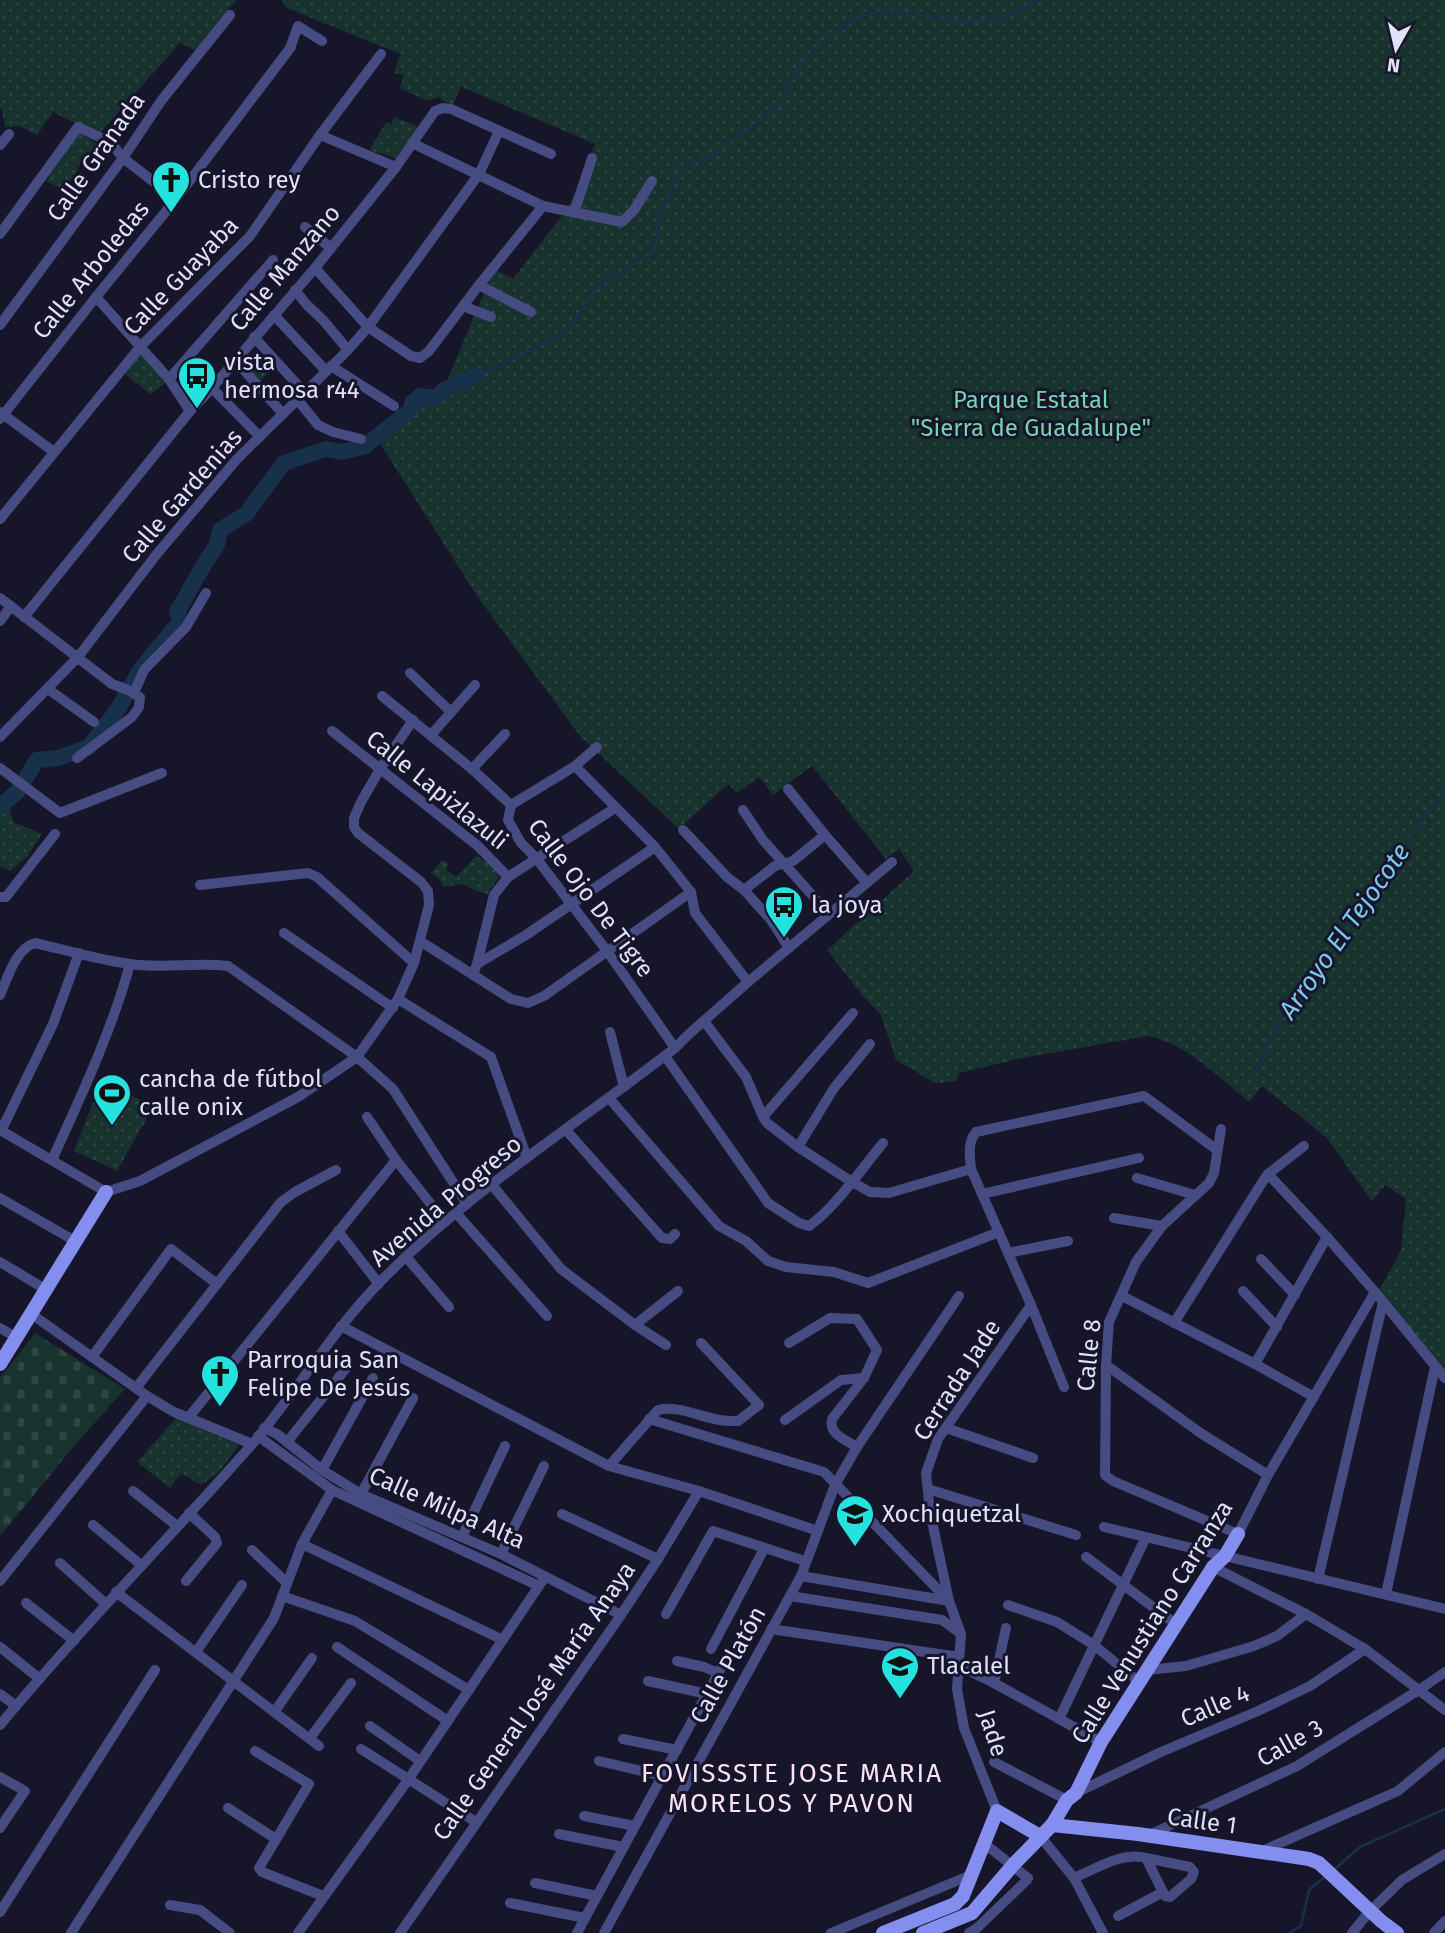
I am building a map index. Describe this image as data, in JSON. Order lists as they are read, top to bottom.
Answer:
{
  "streets": {
    "street": [
      "Calle Granada",
      "Calle Manzano",
      "Calle Arboledas",
      "Calle Guayaba",
      "Calle Gardenias",
      "Calle Lapizlazuli",
      "Calle Ojo De Tigre",
      "Avenida Progreso",
      "Calle 8",
      "Cerrada Jade",
      "Calle Milpa Alta",
      "Calle Venustiano Carranza",
      "Calle Platón",
      "Calle General José María Anaya",
      "Calle 4",
      "Jade",
      "Calle 3",
      "Calle 1"
    ]
  },
  "crossings": [
    ["Calle Manzano", "Calle Gardenias"],
    ["Calle Ojo De Tigre", "Avenida Progreso"],
    ["Avenida Progreso", "Calle Milpa Alta"],
    ["Calle 8", "Calle Venustiano Carranza"],
    ["Cerrada Jade", "Jade"],
    ["Calle Milpa Alta", "Calle General José María Anaya"],
    ["Calle Venustiano Carranza", "Calle 4"],
    ["Calle Venustiano Carranza", "Calle 1"],
    ["Calle 3", "Calle 1"]
  ],
  "districts": ["FOVISSSTE JOSE MARIA MORELOS Y PAVON"],
  "water": ["Arroyo El Tejocote"],
  "parks": ["Parque Estatal \"Sierra de Guadalupe\""],
  "places": {
    "church": ["Cristo rey", "Parroquia San Felipe De Jesús"],
    "bus stop": ["vista hermosa r44", "la joya"],
    "sports": ["cancha de fútbol calle onix"],
    "school or university": ["Xochiquetzal", "Tlacalel"]
  },
  "north": "bottom"
}
